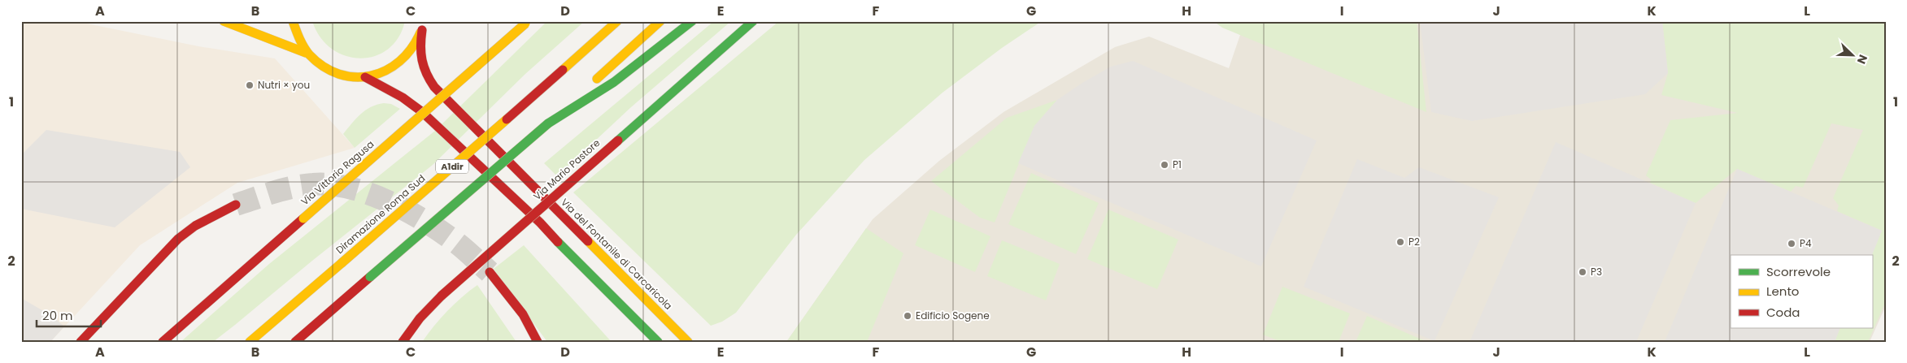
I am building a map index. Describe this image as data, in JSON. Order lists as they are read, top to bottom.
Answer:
{
  "streets": {
    "main road": [
      "A1dir",
      "Via Mario Pastore",
      "Via Vittorio Ragusa",
      "Diramazione Roma Sud",
      "Via del Fontanile di Carcaricola"
    ]
  },
  "places": [
    "Nutri × you",
    "P1",
    "P2",
    "P4",
    "P3",
    "Edificio Sogene"
  ],
  "legend": ["Scorrevole", "Lento", "Coda"],
  "scale_bar": "20 m",
  "north": "bottom right",
  "grid": {
    "columns": [
      "A",
      "B",
      "C",
      "D",
      "E",
      "F",
      "G",
      "H",
      "I",
      "J",
      "K",
      "L"
    ],
    "rows": ["1", "2"]
  }
}
